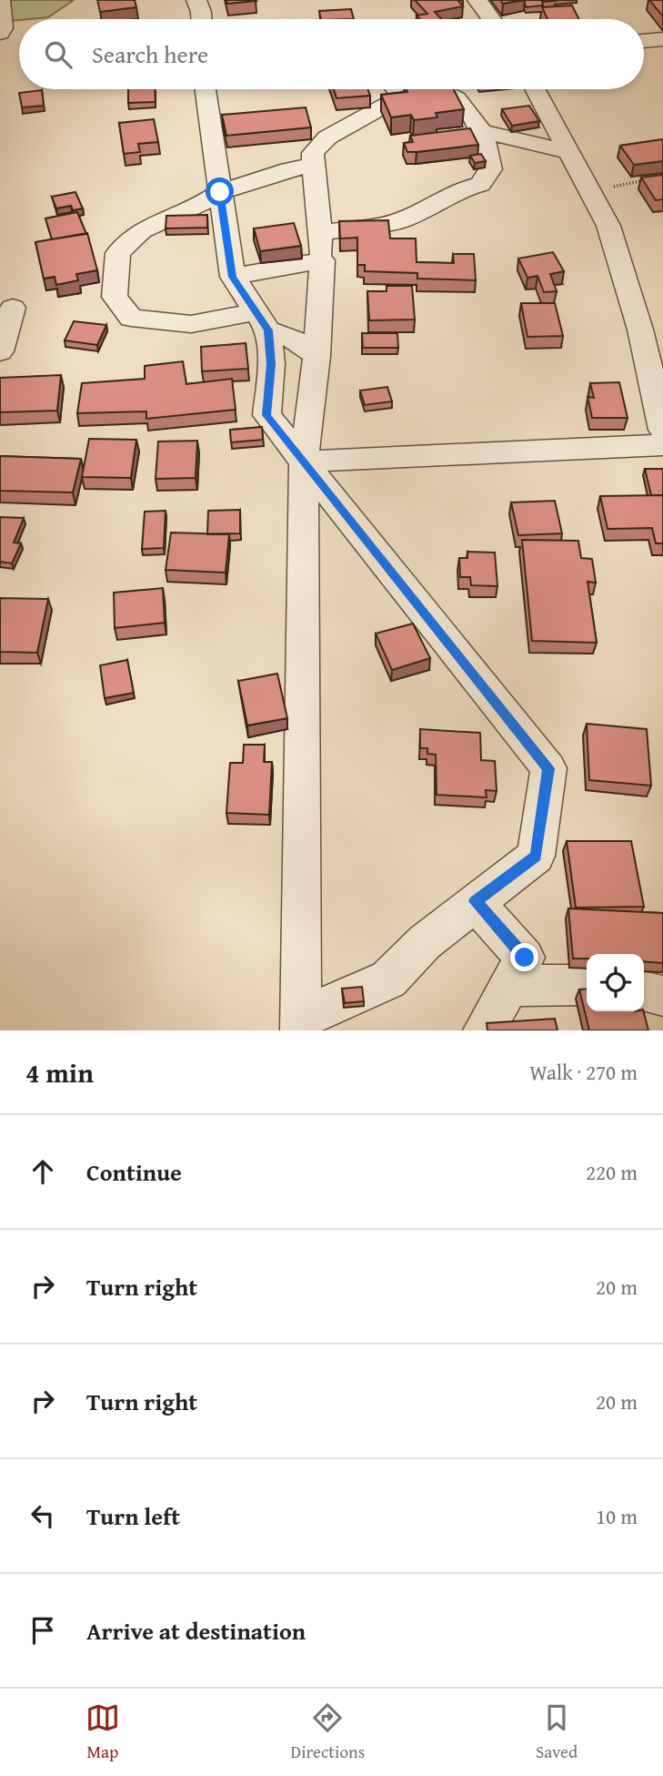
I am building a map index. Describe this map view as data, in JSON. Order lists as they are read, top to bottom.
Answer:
{
  "page": {
    "search": "Search here",
    "heading": ["4 min", "Walk · 270 m"],
    "list": [
      ["Continue", "220 m"],
      ["Turn right", "20 m"],
      ["Turn right", "20 m"],
      ["Turn left", "10 m"],
      "Arrive at destination"
    ],
    "nav": ["Map", "Directions", "Saved"]
  }
}
